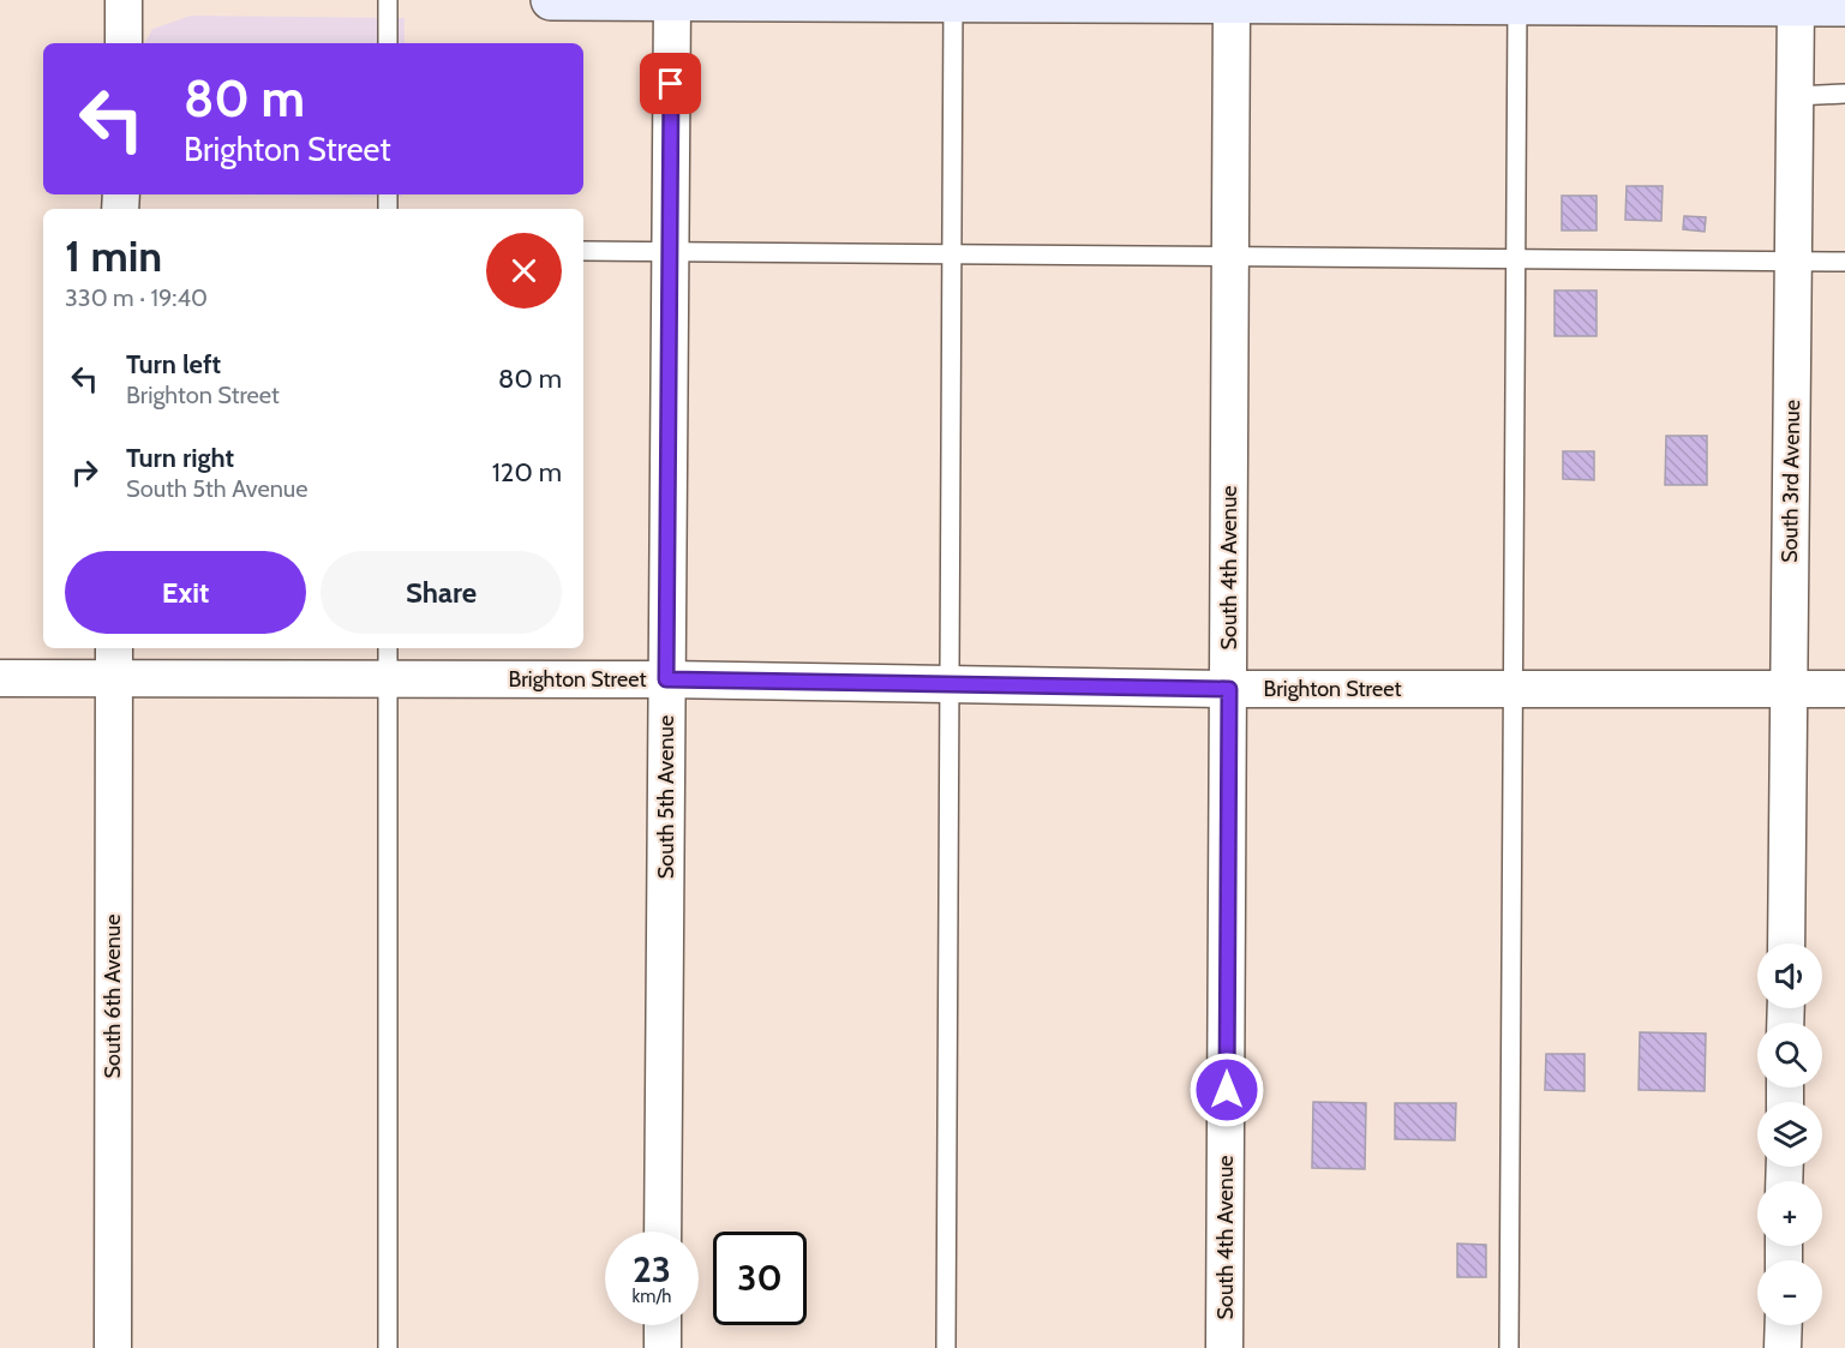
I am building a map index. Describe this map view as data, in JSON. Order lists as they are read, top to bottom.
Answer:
{
  "streets": {
    "street": [
      "South 3rd Avenue",
      "South 4th Avenue",
      "Brighton Street",
      "South 5th Avenue",
      "South 6th Avenue"
    ]
  },
  "crossings": [
    ["South 3rd Avenue", "Brighton Street"],
    ["South 4th Avenue", "Brighton Street"],
    ["Brighton Street", "South 5th Avenue"],
    ["Brighton Street", "South 6th Avenue"]
  ],
  "page": {
    "turn": ["80 m", "Brighton Street"],
    "heading": ["1 min", "330 m · 19:40"],
    "list": [
      {
        "name": "Turn left",
        "note": "Brighton Street",
        "value": "80 m"
      },
      {
        "name": "Turn right",
        "note": "South 5th Avenue",
        "value": "120 m"
      }
    ],
    "buttons": ["Exit", "Share"],
    "map_buttons": ["+", "−"],
    "speed": "23 km/h",
    "limit": "30"
  }
}
